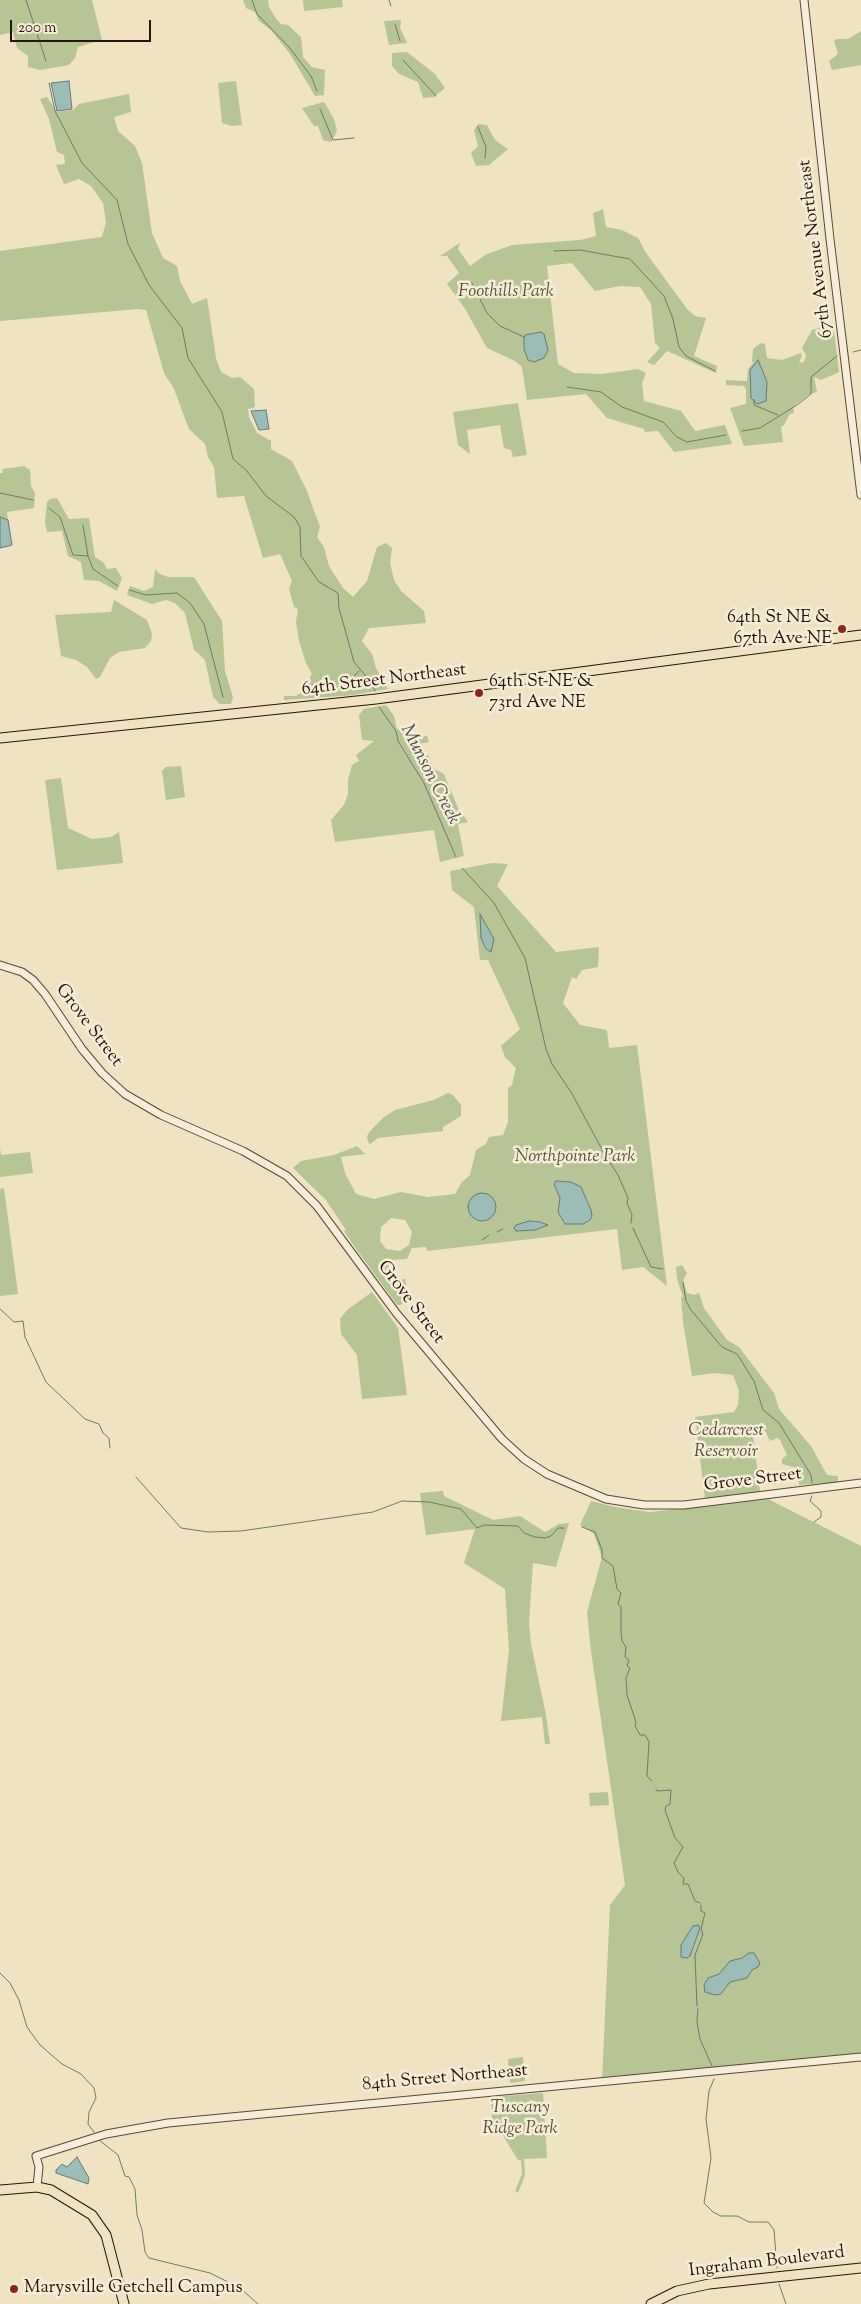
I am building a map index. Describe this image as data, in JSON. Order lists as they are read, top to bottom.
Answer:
{
  "streets": {
    "main road": ["64th Street Northeast", "Ingraham Boulevard"],
    "street": ["67th Avenue Northeast", "Grove Street", "84th Street Northeast"]
  },
  "water": ["Munson Creek"],
  "parks": [
    "Foothills Park",
    "Northpointe Park",
    "Cedarcrest Reservoir",
    "Tuscany Ridge Park"
  ],
  "places": ["64th St NE & 67th Ave NE", "64th St NE & 73rd Ave NE", "Marysville Getchell Campus"],
  "scale_bar": "200 m"
}
